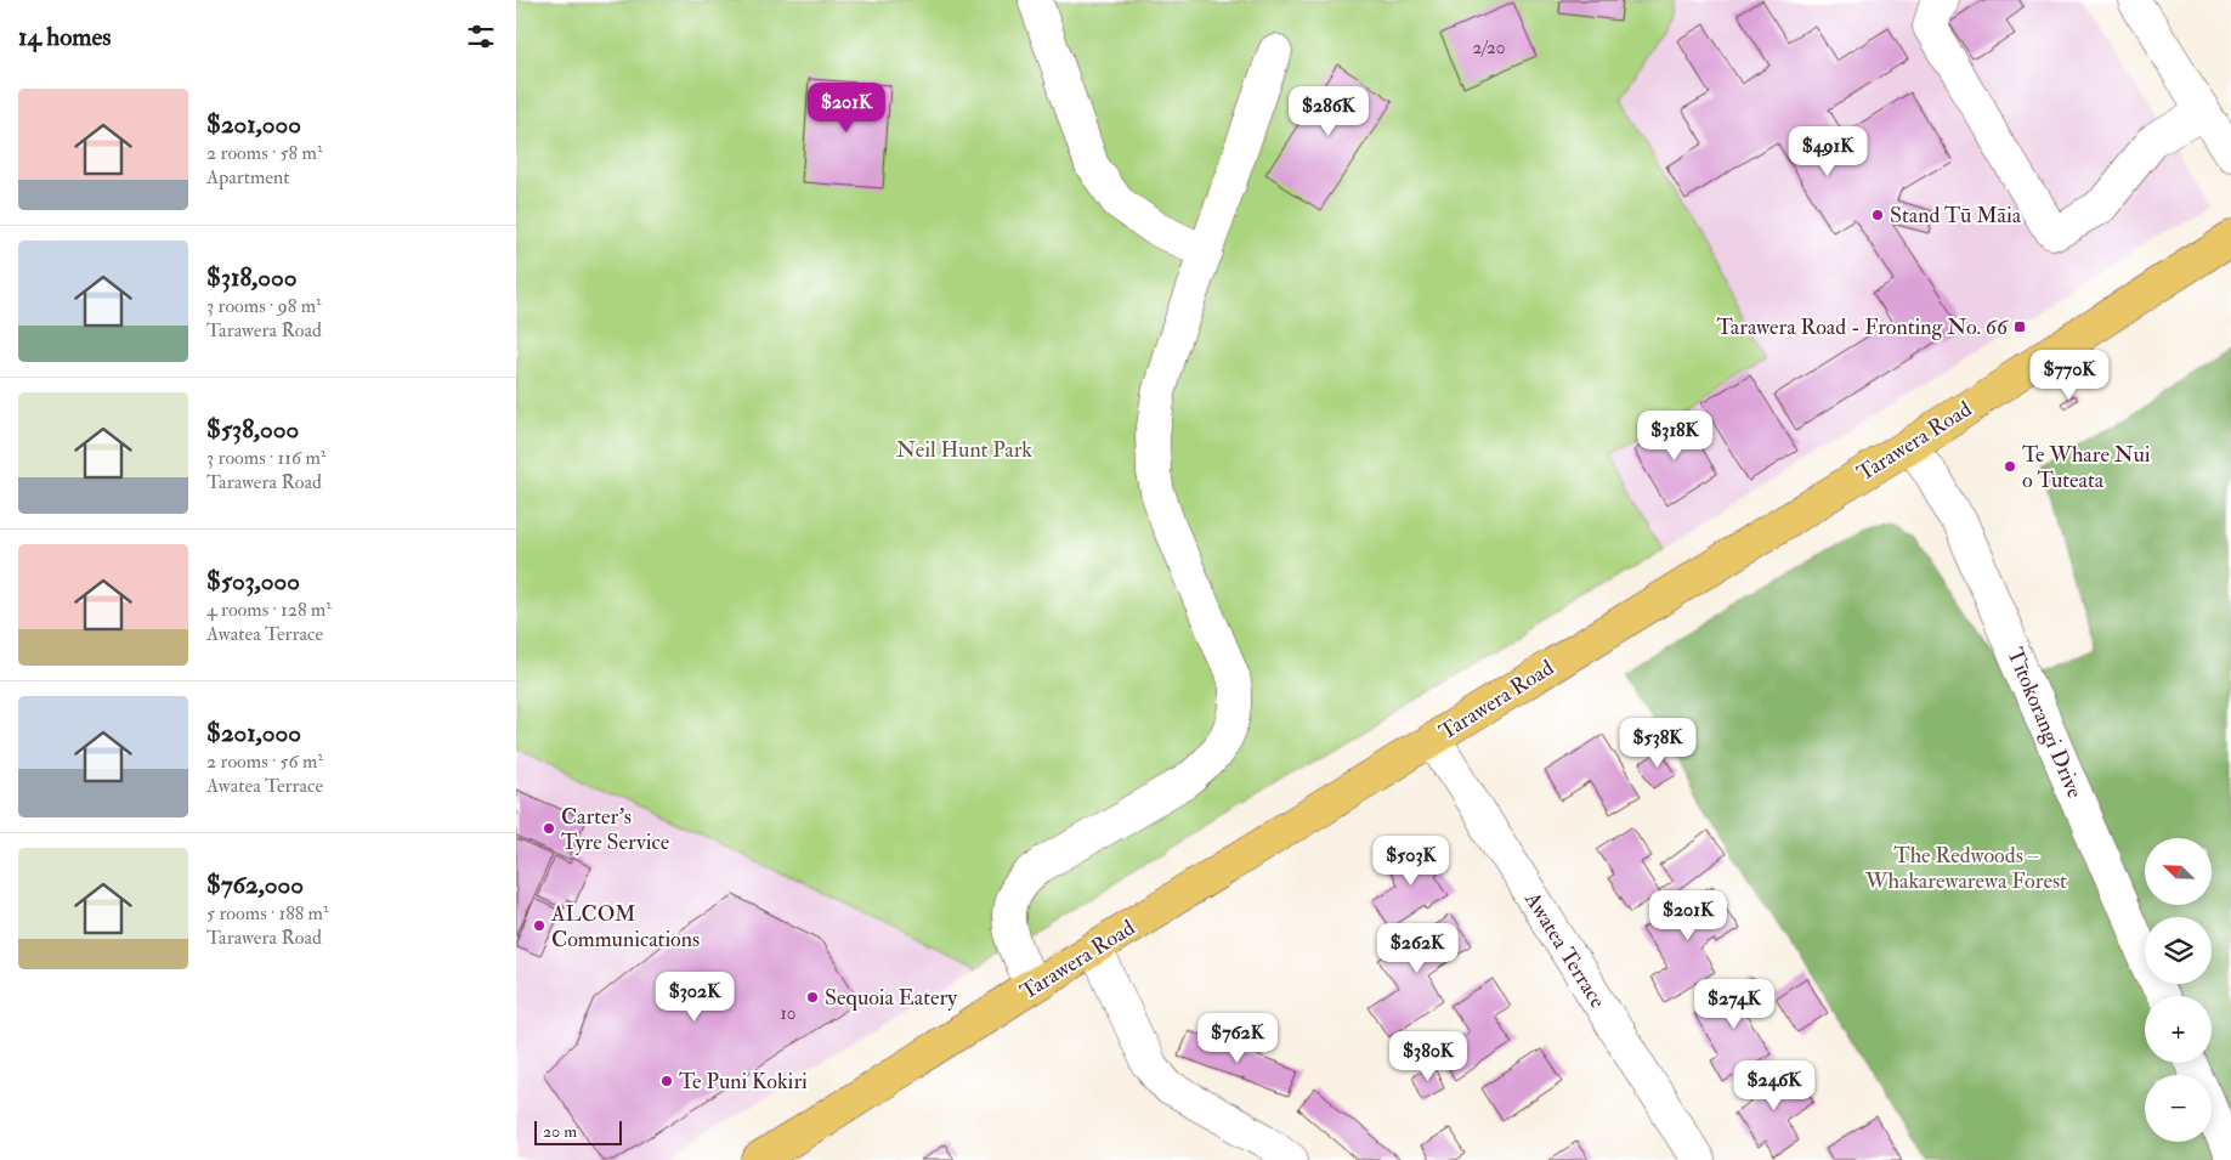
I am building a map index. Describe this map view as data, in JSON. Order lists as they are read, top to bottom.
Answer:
{
  "streets": {
    "main road": ["Tarawera Road"],
    "street": ["Tītokorangi Drive", "Awatea Terrace"]
  },
  "crossings": [
    ["Tarawera Road", "Tītokorangi Drive"],
    ["Tarawera Road", "Awatea Terrace"]
  ],
  "parks": ["Neil Hunt Park", "The Redwoods – Whakarewarewa Forest"],
  "places": {
    "other": [
      "Stand Tū Māia",
      "Te Whare Nui o Tuteata",
      "Carter's Tyre Service",
      "ALCOM Communications",
      "Sequoia Eatery",
      "Te Puni Kokiri"
    ],
    "transit": ["Tarawera Road - Fronting No. 66"]
  },
  "house_numbers": ["2/20", "10"],
  "scale_bar": "20 m",
  "north": "top left",
  "page": {
    "heading": "14 homes",
    "list": [
      {
        "name": "$201,000",
        "note": "2 rooms · 58 m² · Apartment"
      },
      {
        "name": "$318,000",
        "note": "3 rooms · 98 m² · Tarawera Road"
      },
      {
        "name": "$538,000",
        "note": "3 rooms · 116 m² · Tarawera Road"
      },
      {
        "name": "$503,000",
        "note": "4 rooms · 128 m² · Awatea Terrace"
      },
      {
        "name": "$201,000",
        "note": "2 rooms · 56 m² · Awatea Terrace"
      },
      {
        "name": "$762,000",
        "note": "5 rooms · 188 m² · Tarawera Road"
      }
    ],
    "price": [
      "$201K",
      "$286K",
      "$491K",
      "$770K",
      "$318K",
      "$538K",
      "$503K",
      "$201K",
      "$262K",
      "$302K",
      "$274K",
      "$762K",
      "$380K",
      "$246K"
    ],
    "map_buttons": ["+", "−"],
    "scale": "20 m"
  }
}
